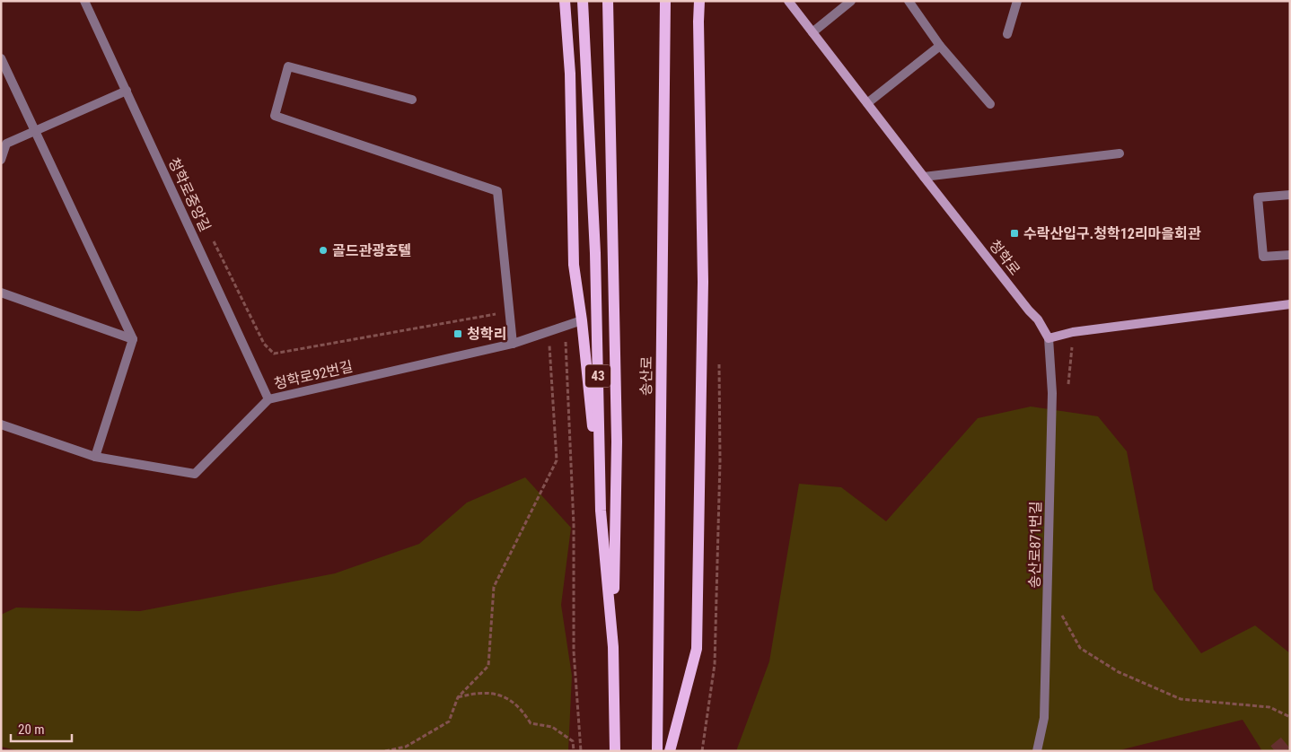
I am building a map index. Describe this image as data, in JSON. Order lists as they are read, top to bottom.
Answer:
{
  "streets": {
    "main road": ["43", "송산로"],
    "street": [
      "청학로중앙길",
      "청학로",
      "청학로92번길",
      "송산로871번길"
    ]
  },
  "crossings": [
    ["청학로중앙길", "청학로92번길"],
    ["청학로", "송산로871번길"]
  ],
  "places": {
    "transit": ["수락산입구.청학12리마을회관", "청학리"],
    "other": ["골드관광호텔"]
  },
  "scale_bar": "20 m"
}
